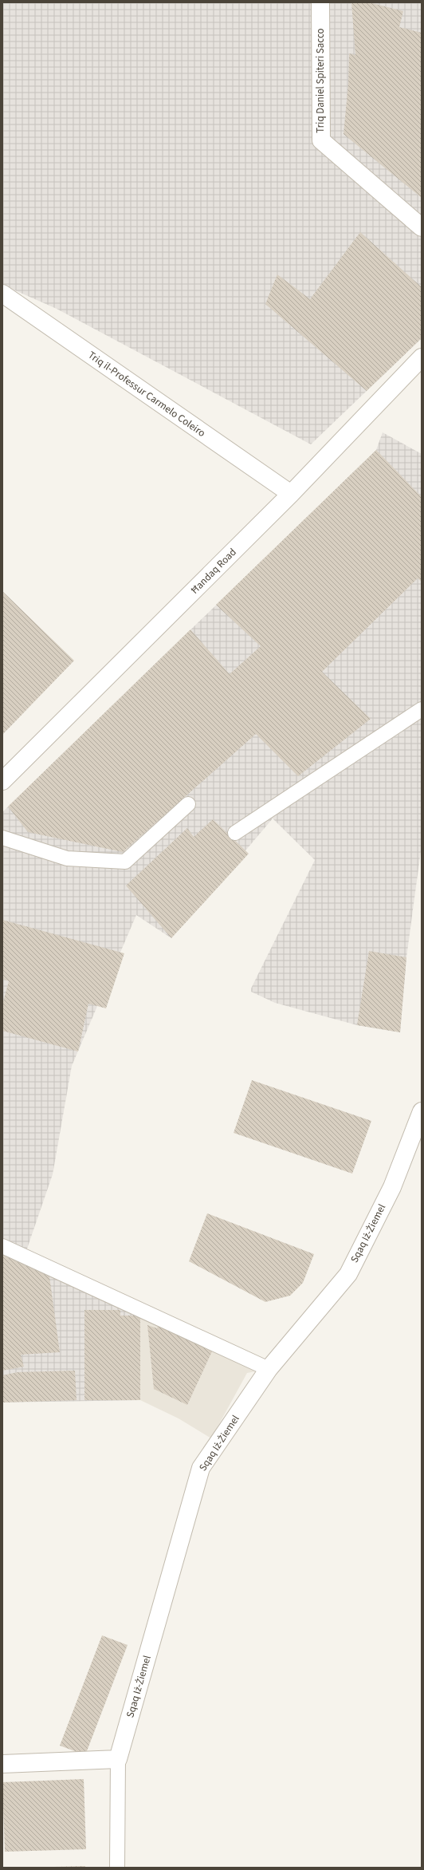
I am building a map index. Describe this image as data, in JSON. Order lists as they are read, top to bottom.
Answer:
{
  "streets": {
    "street": [
      "Triq Daniel Spiteri Sacco",
      "Triq il-Professur Carmelo Coleiro",
      "Ħandaq Road",
      "Sqaq Iż-Żiemel"
    ]
  },
  "crossings": [
    ["Triq il-Professur Carmelo Coleiro", "Ħandaq Road"]
  ]
}
